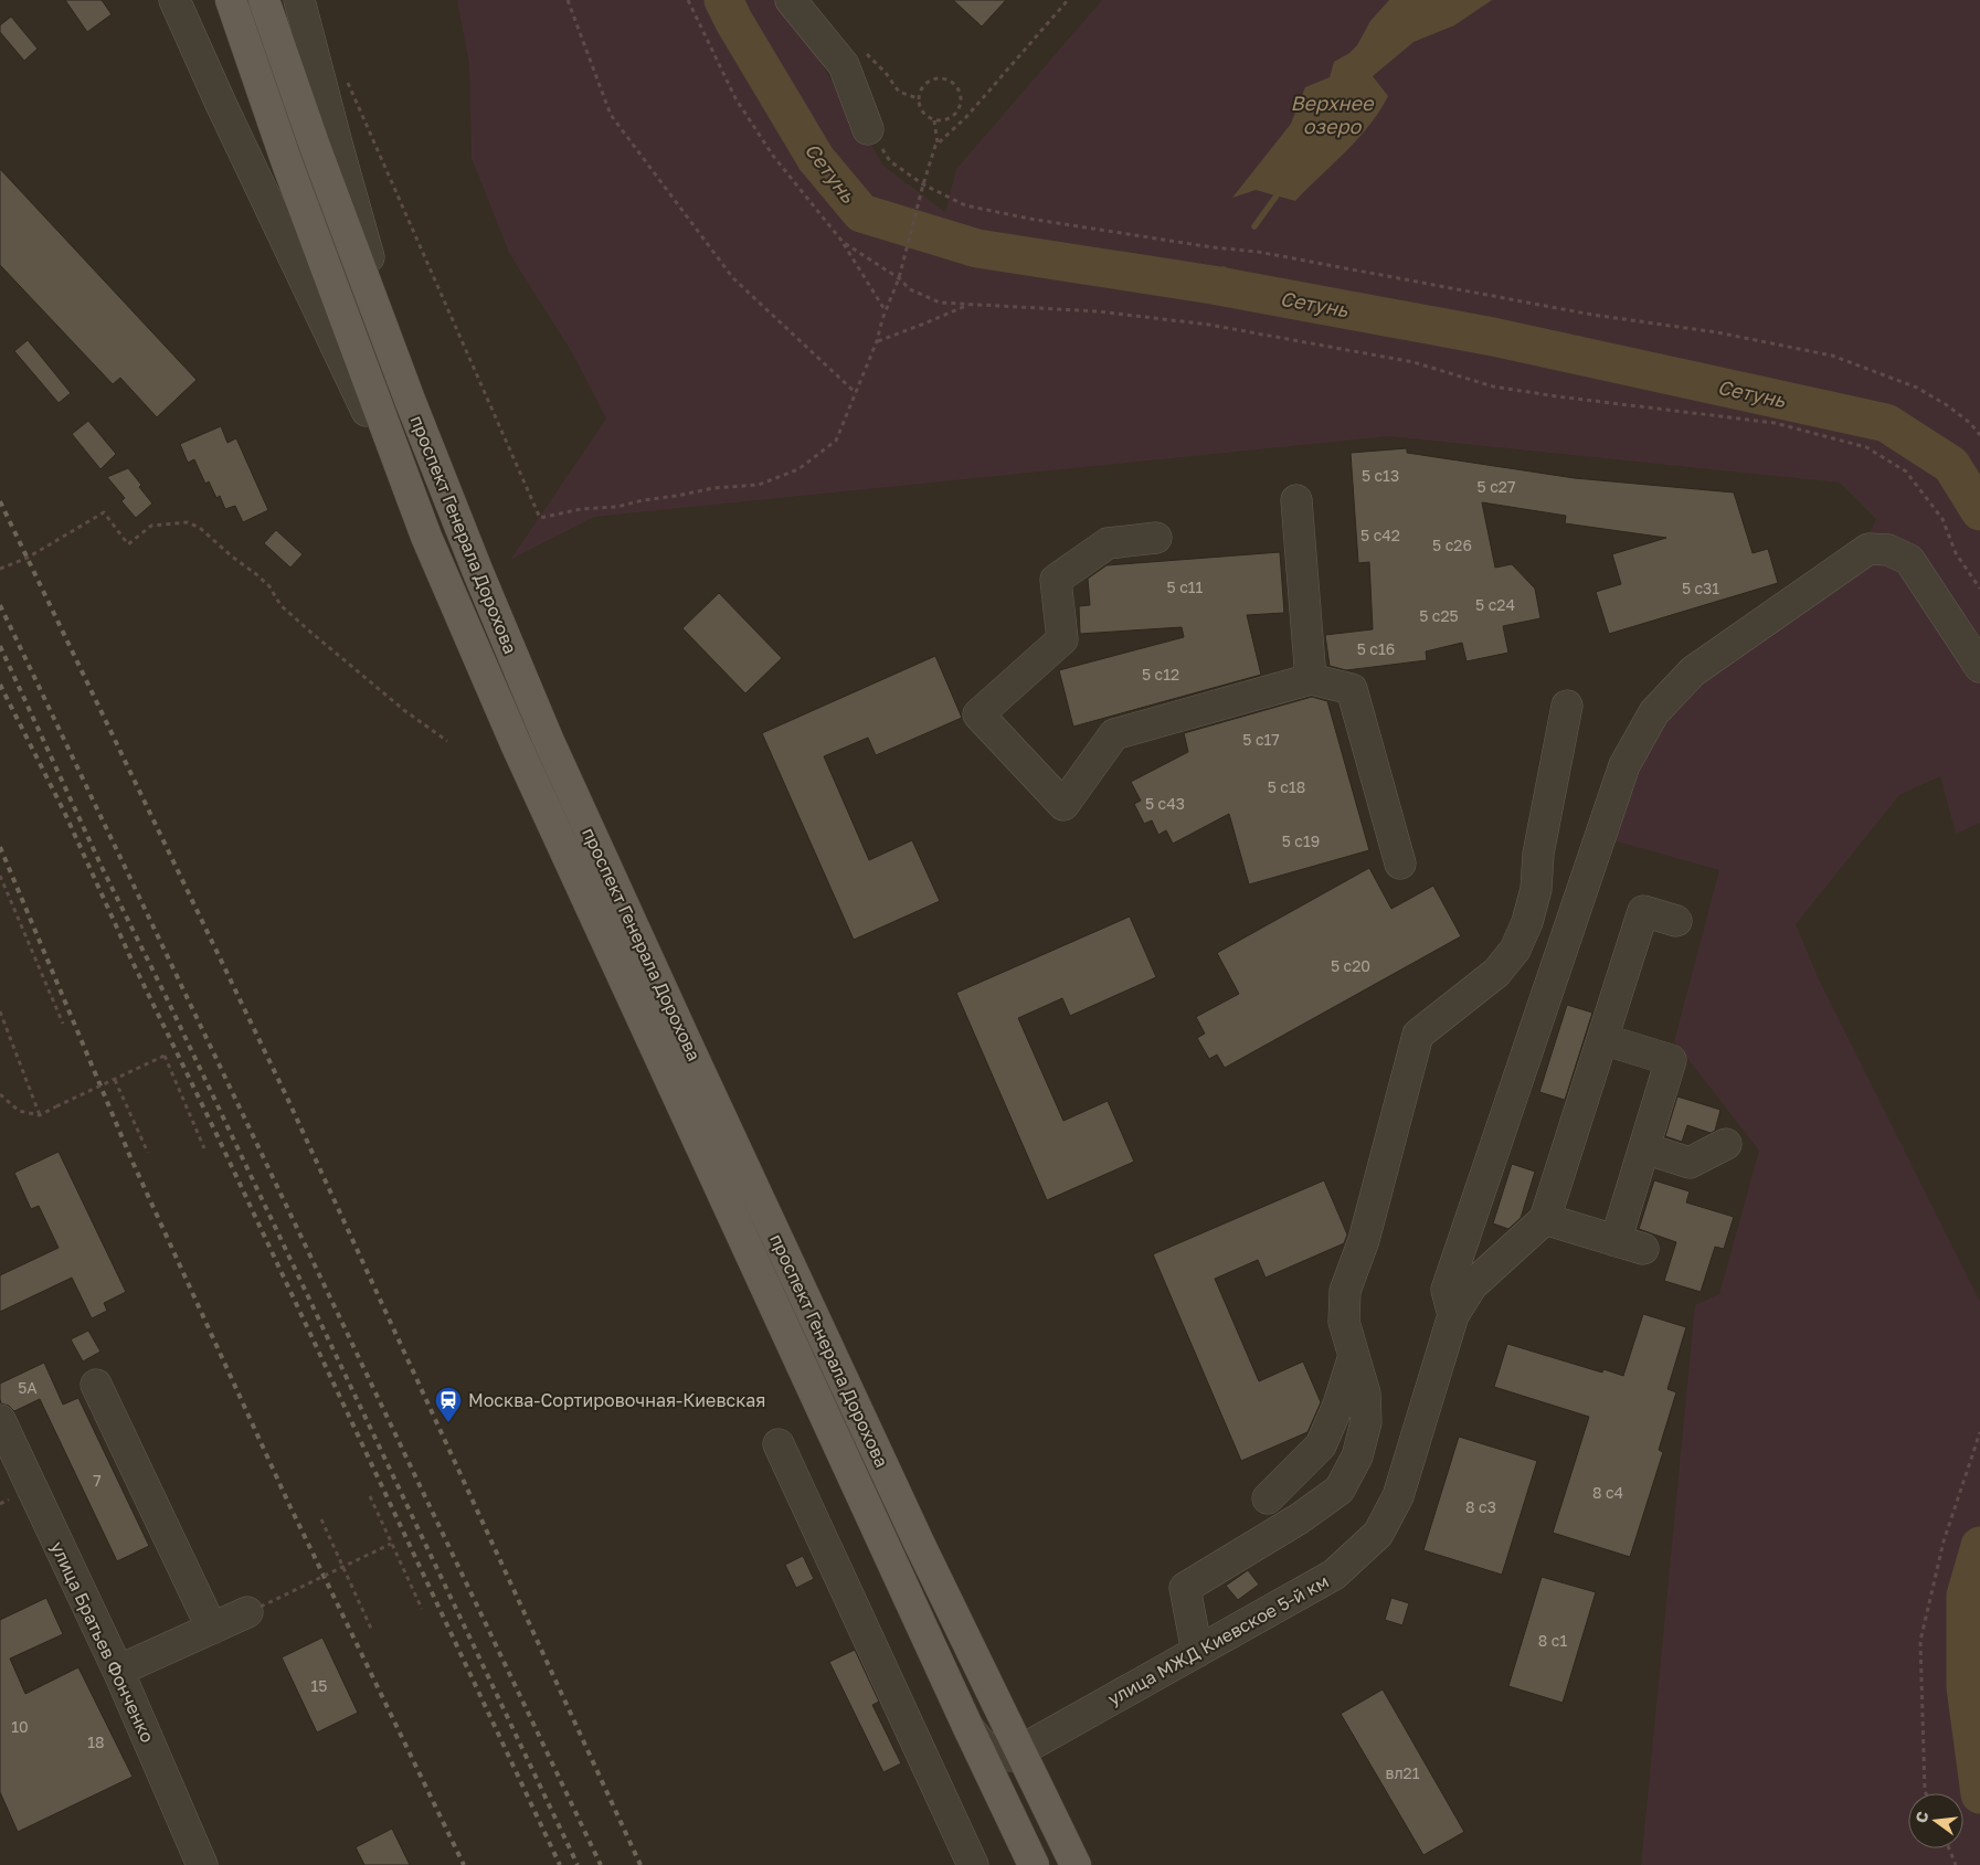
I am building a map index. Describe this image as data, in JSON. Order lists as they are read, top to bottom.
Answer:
{
  "streets": {
    "main road": ["проспект Генерала Дорохова"],
    "street": ["улица МЖД Киевское 5-й км", "улица Братьев Фонченко"]
  },
  "crossings": [
    ["проспект Генерала Дорохова", "улица МЖД Киевское 5-й км"]
  ],
  "water": ["Верхнее озеро", "Сетунь"],
  "places": {
    "station": ["Москва-Сортировочная-Киевская"]
  },
  "house_numbers": [
    "5 с13",
    "5 с27",
    "5 с42",
    "5 с26",
    "5 с11",
    "5 с31",
    "5 с24",
    "5 с25",
    "5 с16",
    "5 с12",
    "5 с17",
    "5 с18",
    "5 с43",
    "5 с19",
    "5 с20",
    "5А",
    "7",
    "8 с4",
    "8 с3",
    "8 с1",
    "15",
    "10",
    "18",
    "вл21"
  ],
  "north": "left"
}
